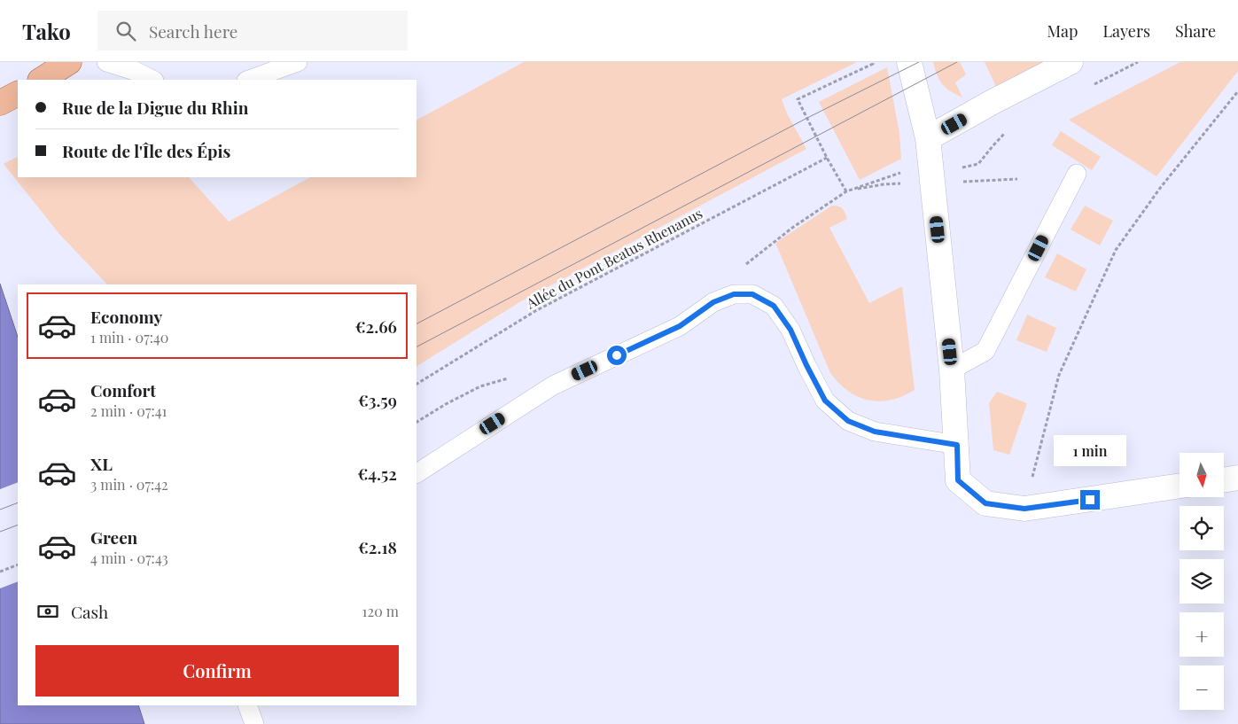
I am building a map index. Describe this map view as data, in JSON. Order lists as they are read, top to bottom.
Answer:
{
  "streets": {
    "path": ["Allée du Pont Beatus Rhenanus"]
  },
  "north": "bottom",
  "page": {
    "header": "Tako",
    "search": "Search here",
    "nav": ["Map", "Layers", "Share"],
    "banner": ["Rue de la Digue du Rhin", "Route de l'Île des Épis"],
    "list": [
      {
        "name": "Economy",
        "note": "1 min · 07:40",
        "value": "€2.66"
      },
      {
        "name": "Comfort",
        "note": "2 min · 07:41",
        "value": "€3.59"
      },
      {
        "name": "XL",
        "note": "3 min · 07:42",
        "value": "€4.52"
      },
      {
        "name": "Green",
        "note": "4 min · 07:43",
        "value": "€2.18"
      }
    ],
    "bubble": "1 min",
    "map_buttons": ["+", "−"],
    "pay": ["Cash", "120 m"],
    "buttons": "Confirm"
  }
}
